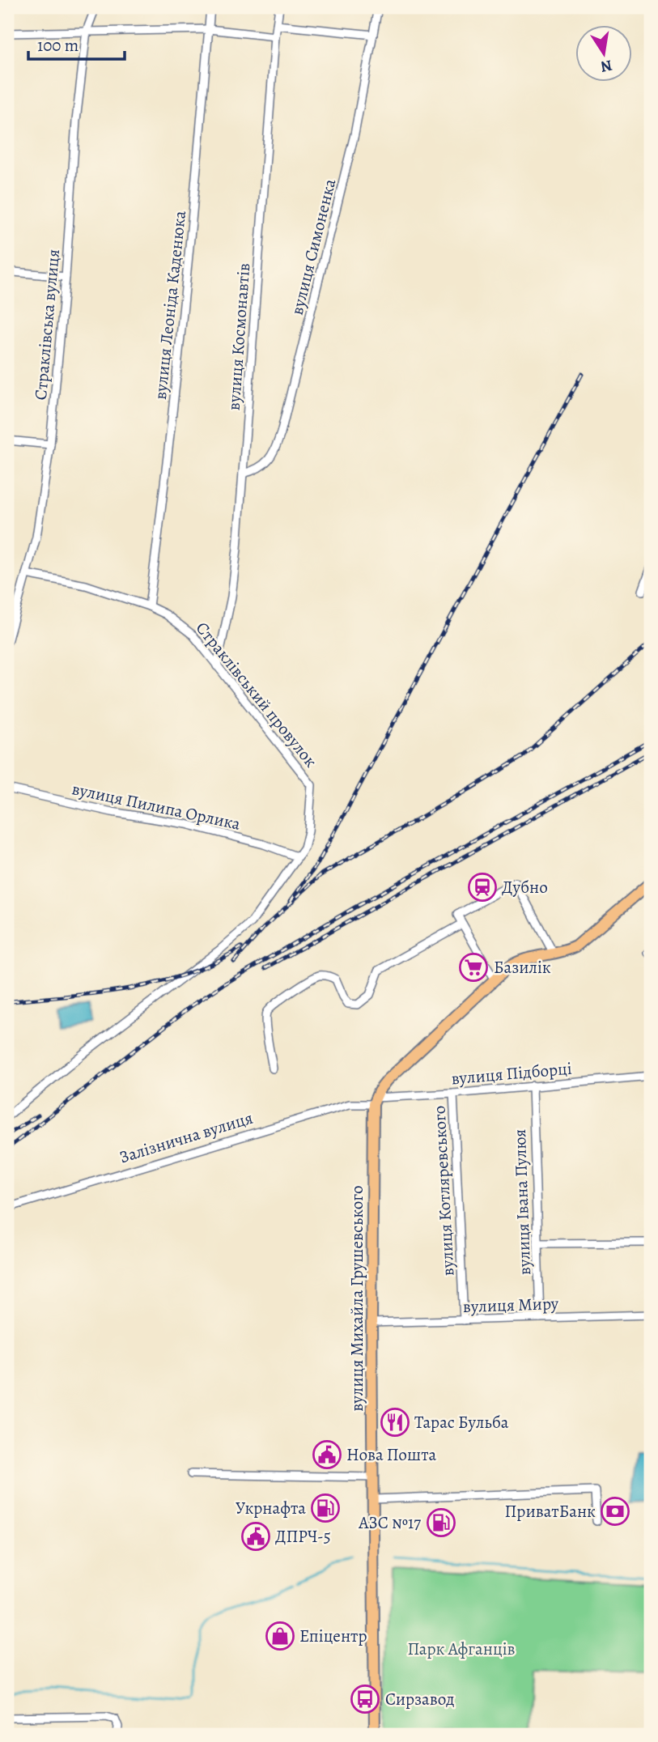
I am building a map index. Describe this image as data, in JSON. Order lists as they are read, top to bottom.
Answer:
{
  "streets": {
    "main road": ["вулиця Михайла Грушевського"],
    "street": [
      "вулиця Симоненка",
      "вулиця Леоніда Каденюка",
      "Страклівська вулиця",
      "вулиця Космонавтів",
      "Страклівський провулок",
      "вулиця Пилипа Орлика",
      "вулиця Підборці",
      "Залізнична вулиця",
      "вулиця Котляревського",
      "вулиця Івана Пулюя",
      "вулиця Миру"
    ]
  },
  "crossings": [
    ["вулиця Симоненка", "вулиця Космонавтів"],
    ["вулиця Леоніда Каденюка", "Страклівський провулок"],
    ["Страклівська вулиця", "Страклівський провулок"],
    ["вулиця Космонавтів", "Страклівський провулок"],
    ["Страклівський провулок", "вулиця Пилипа Орлика"],
    ["вулиця Підборці", "Залізнична вулиця"],
    ["вулиця Підборці", "вулиця Котляревського"],
    ["вулиця Підборці", "вулиця Івана Пулюя"],
    ["вулиця Підборці", "вулиця Михайла Грушевського"],
    ["Залізнична вулиця", "вулиця Михайла Грушевського"],
    ["вулиця Котляревського", "вулиця Миру"],
    ["вулиця Івана Пулюя", "вулиця Миру"],
    ["вулиця Михайла Грушевського", "вулиця Миру"]
  ],
  "parks": ["Парк Афганців"],
  "places": {
    "station": ["Дубно"],
    "supermarket": ["Базилік"],
    "restaurant": ["Тарас Бульба"],
    "public building": ["Нова Пошта", "ДПРЧ-5"],
    "fuel station": ["Укрнафта", "АЗС №17"],
    "bank": ["ПриватБанк"],
    "shop": ["Епіцентр"],
    "bus stop": ["Сирзавод"]
  },
  "scale_bar": "100 m",
  "north": "bottom"
}
